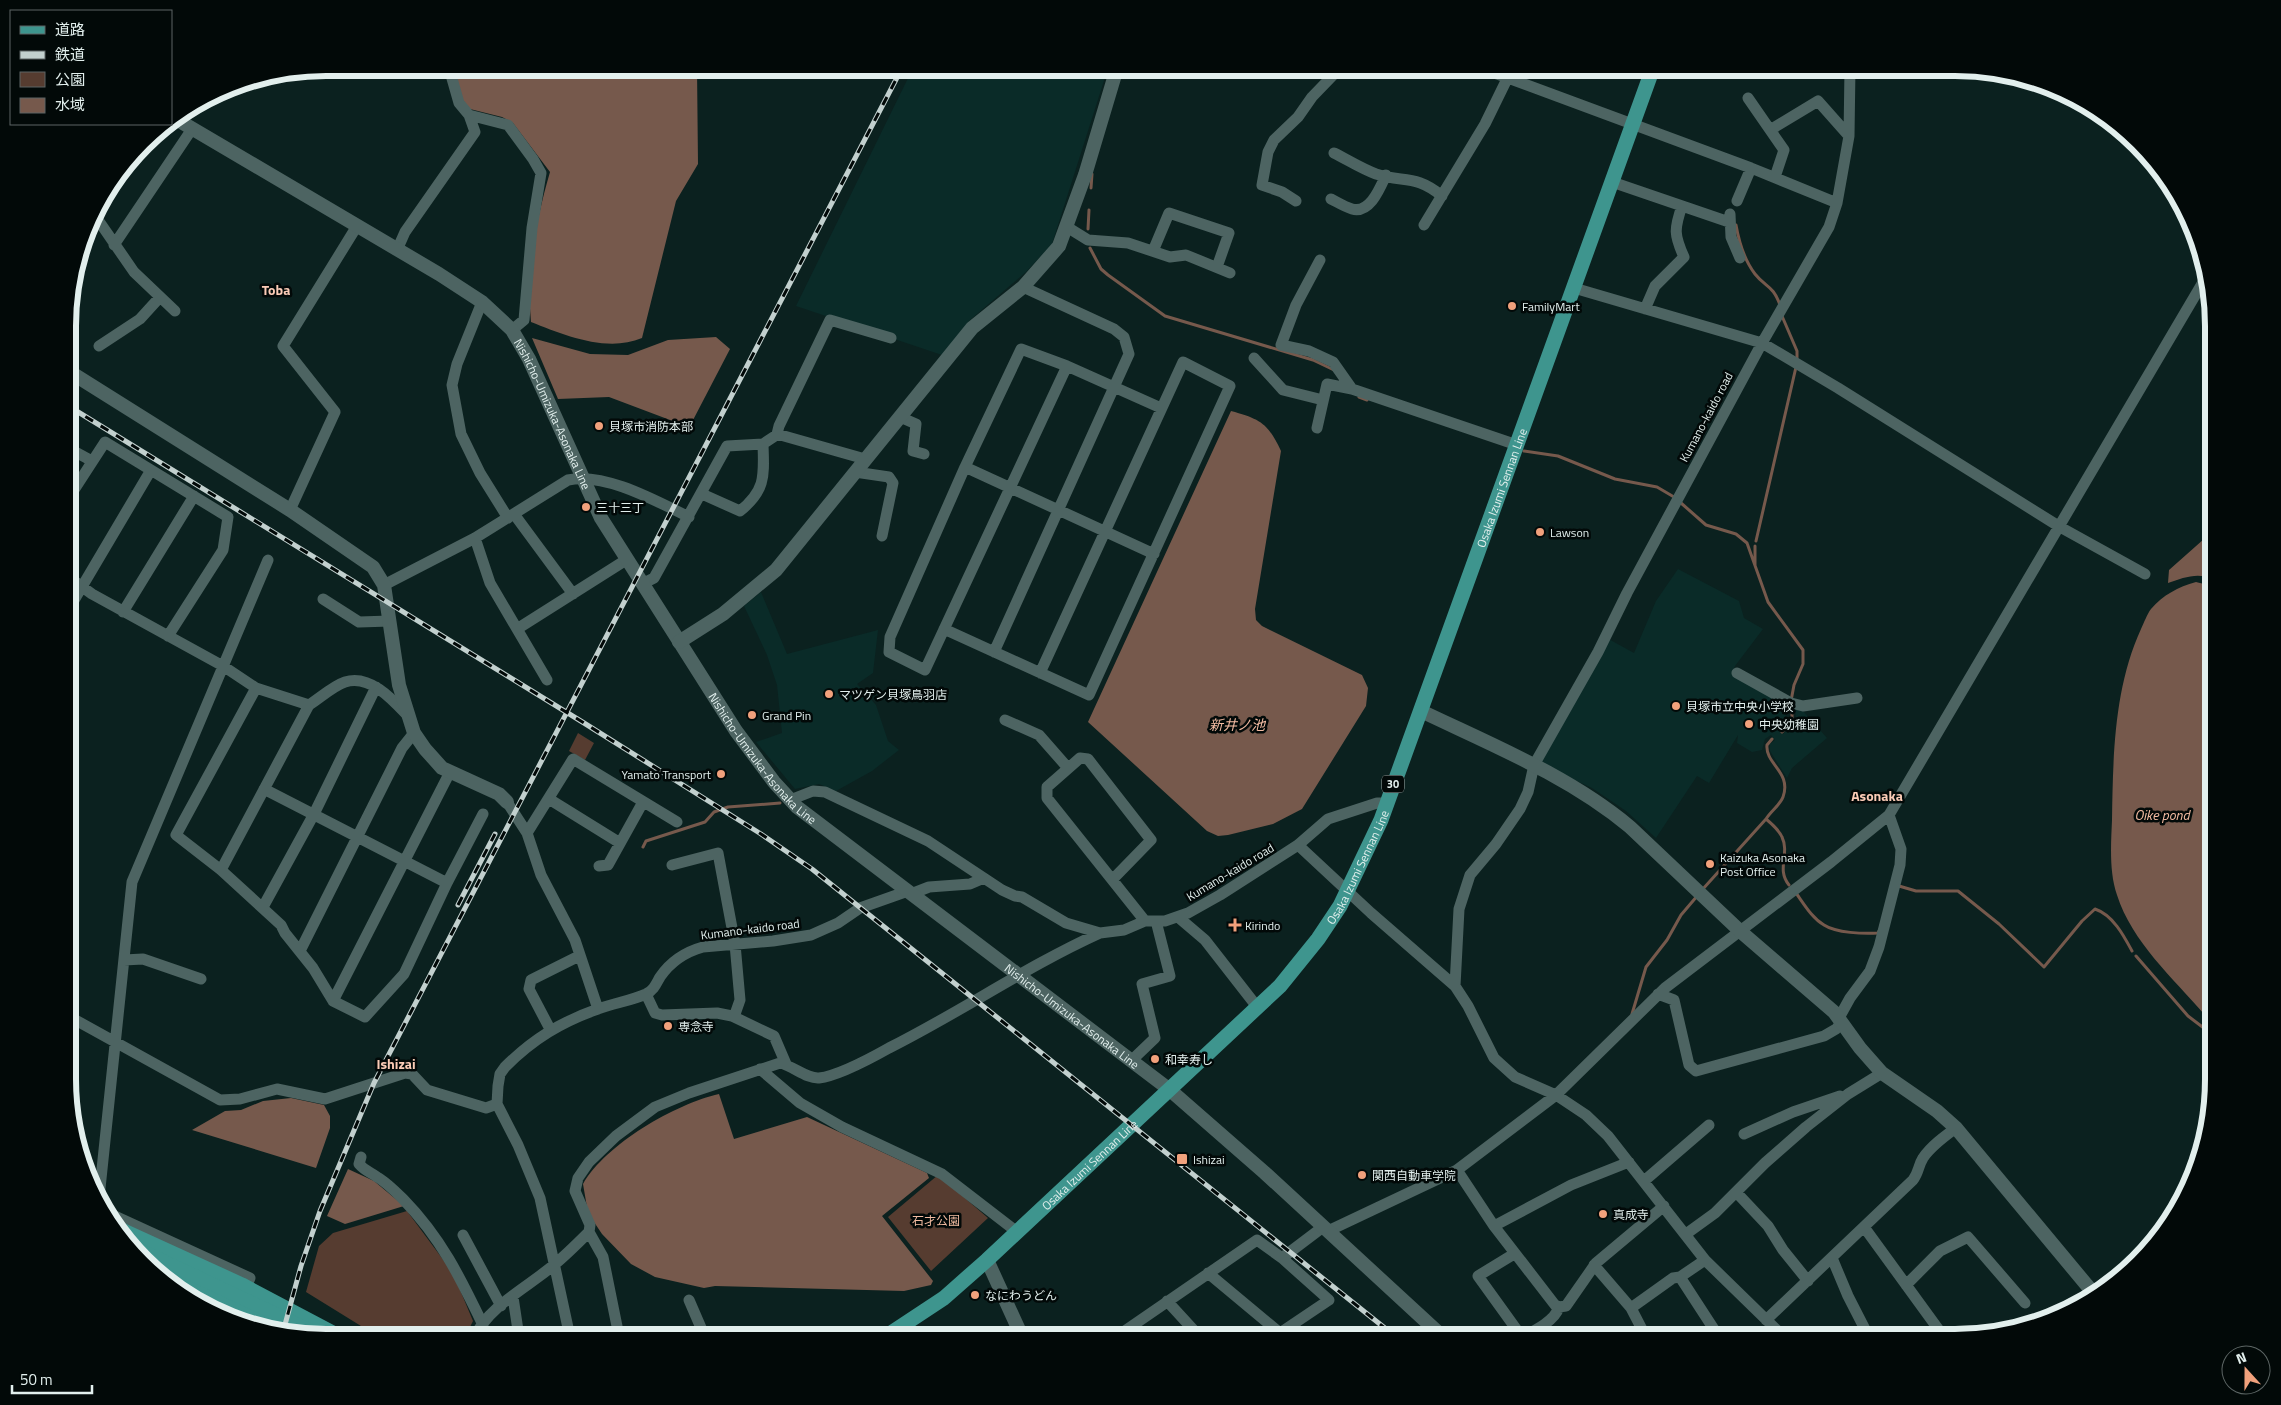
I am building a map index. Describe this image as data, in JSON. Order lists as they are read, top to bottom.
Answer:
{
  "streets": {
    "main road": ["Osaka Izumi Sennan Line", "30"],
    "street": ["Nishicho-Umizuka-Asonaka Line", "Kumano-kaido road"]
  },
  "crossings": [
    ["Nishicho-Umizuka-Asonaka Line", "Kumano-kaido road"],
    ["Nishicho-Umizuka-Asonaka Line", "Osaka Izumi Sennan Line"],
    ["Kumano-kaido road", "Osaka Izumi Sennan Line"]
  ],
  "districts": ["Toba", "Asonaka", "Ishizai"],
  "water": ["新井ノ池", "Oike pond"],
  "parks": ["石才公園"],
  "places": {
    "other": [
      "FamilyMart",
      "貝塚市消防本部",
      "三十三丁",
      "Lawson",
      "マツゲン貝塚鳥羽店",
      "貝塚市立中央小学校",
      "Grand Pin",
      "中央幼稚園",
      "Yamato Transport",
      "Kaizuka Asonaka Post Office",
      "専念寺",
      "和幸寿し",
      "関西自動車学院",
      "真成寺",
      "なにわうどん"
    ],
    "health": ["Kirindo"],
    "transit": ["Ishizai"]
  },
  "legend": [
    "道路",
    "鉄道",
    "公園",
    "水域"
  ],
  "scale_bar": "50 m",
  "north": "top"
}
